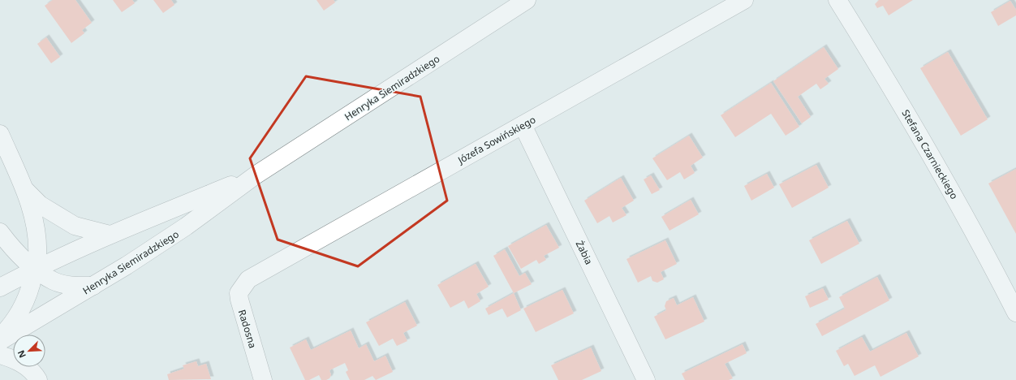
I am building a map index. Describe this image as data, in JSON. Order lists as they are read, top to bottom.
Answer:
{
  "streets": {
    "street": [
      "Henryka Siemiradzkiego",
      "Józefa Sowińskiego",
      "Stefana Czarnieckiego",
      "Żabia",
      "Radosna"
    ]
  },
  "crossings": [
    ["Józefa Sowińskiego", "Żabia"],
    ["Józefa Sowińskiego", "Radosna"]
  ],
  "north": "bottom left"
}
